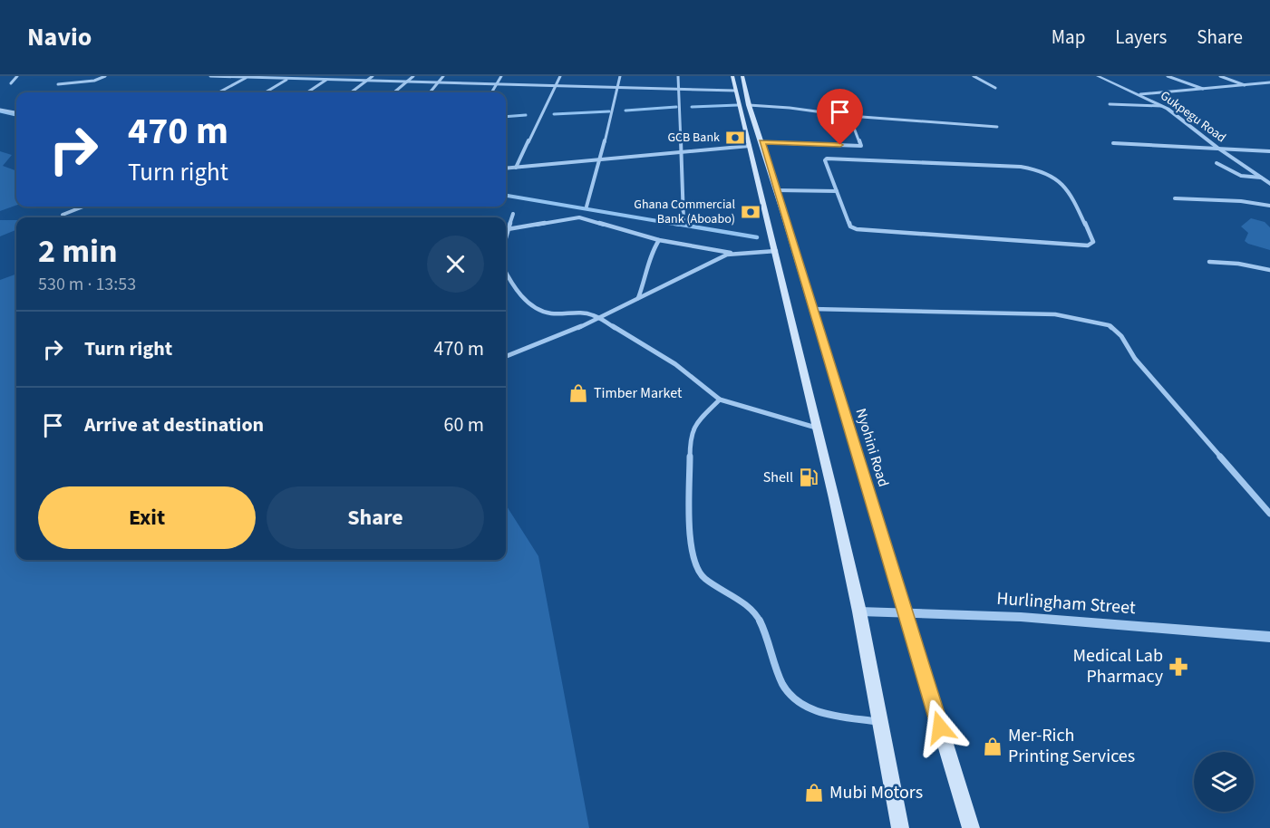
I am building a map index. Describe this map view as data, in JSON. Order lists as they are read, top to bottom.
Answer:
{
  "streets": {
    "main road": ["Nyohini Road"],
    "street": ["Gukpegu Road", "Hurlingham Street"]
  },
  "crossings": [
    ["Nyohini Road", "Hurlingham Street"]
  ],
  "places": {
    "bank": ["GCB Bank", "Ghana Commercial Bank (Aboabo)"],
    "shop": ["Timber Market", "Mer-Rich Printing Services", "Mubi Motors"],
    "fuel station": ["Shell"],
    "pharmacy": ["Medical Lab Pharmacy"]
  },
  "page": {
    "header": "Navio",
    "nav": ["Map", "Layers", "Share"],
    "turn": ["470 m", "Turn right"],
    "heading": ["2 min", "530 m · 13:53"],
    "list": [
      {
        "name": "Turn right",
        "value": "470 m"
      },
      {
        "name": "Arrive at destination",
        "value": "60 m"
      }
    ],
    "buttons": ["Exit", "Share"]
  }
}
